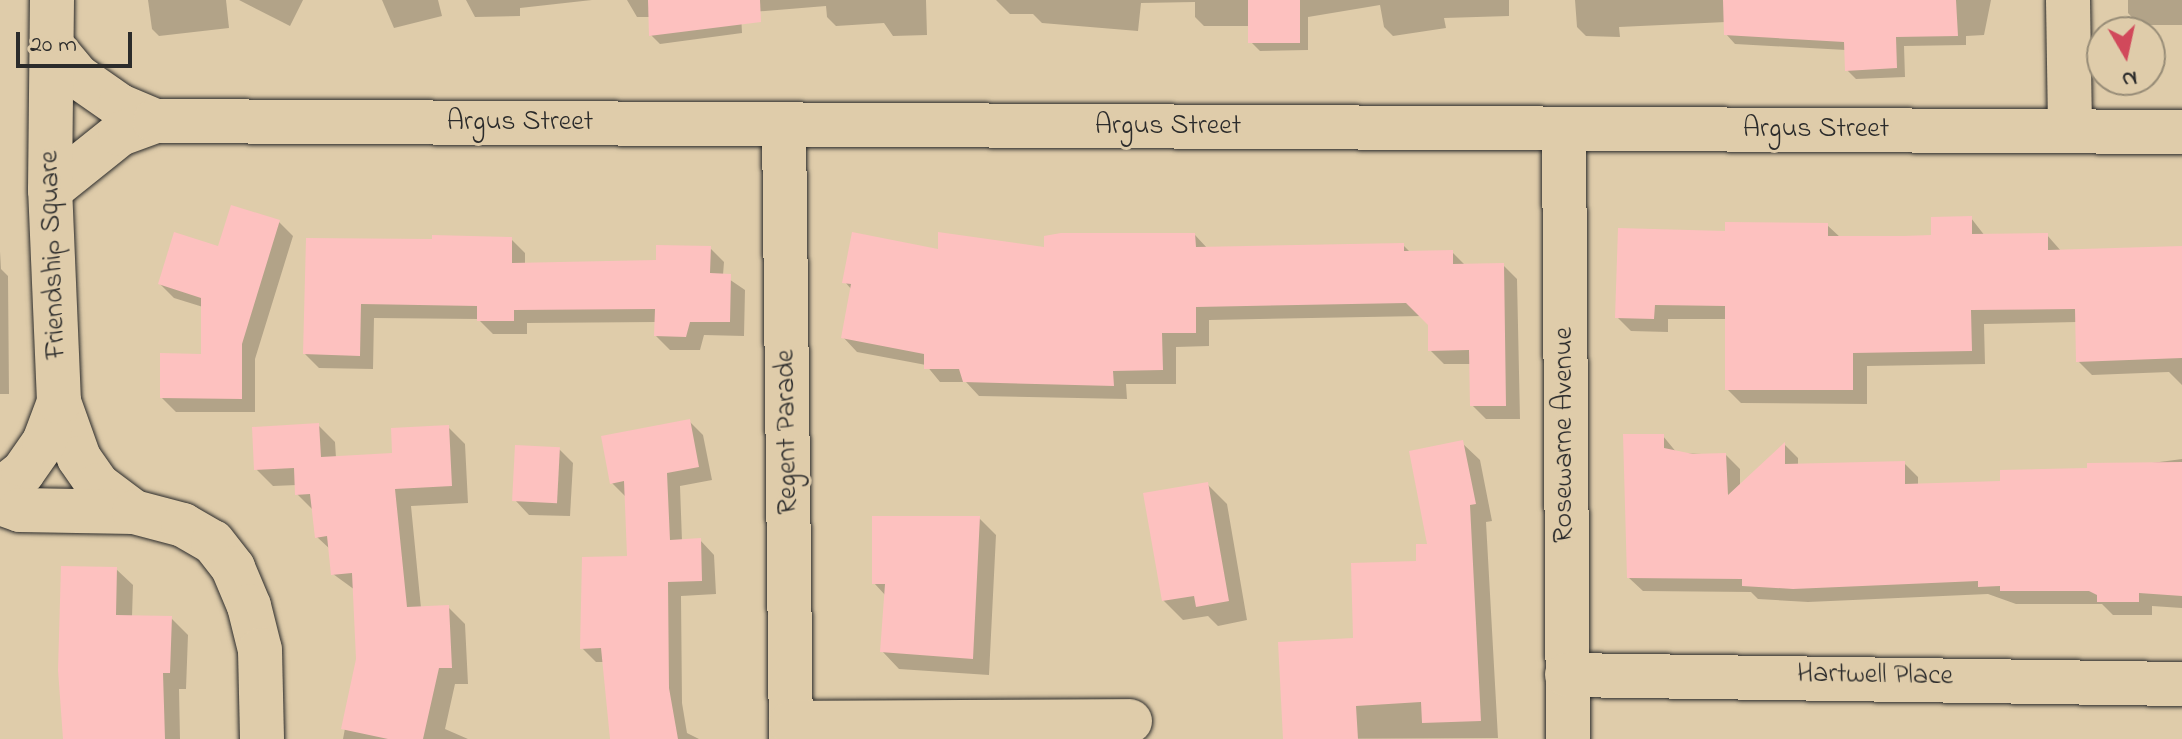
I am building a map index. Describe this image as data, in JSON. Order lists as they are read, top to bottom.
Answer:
{
  "streets": {
    "street": [
      "Argus Street",
      "Friendship Square",
      "Regent Parade",
      "Rosewarne Avenue",
      "Hartwell Place"
    ]
  },
  "crossings": [
    ["Argus Street", "Friendship Square"],
    ["Argus Street", "Regent Parade"],
    ["Argus Street", "Rosewarne Avenue"],
    ["Rosewarne Avenue", "Hartwell Place"]
  ],
  "scale_bar": "20 m",
  "north": "bottom"
}
